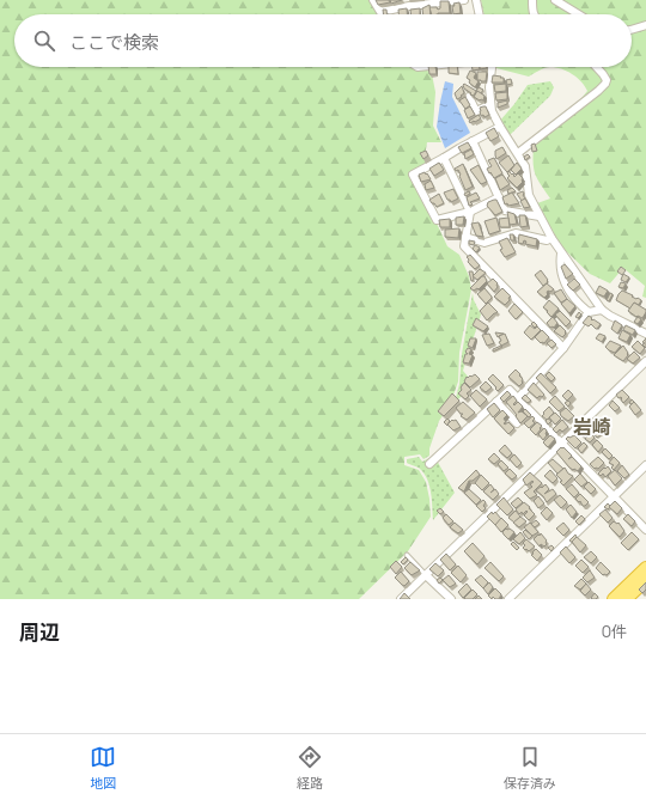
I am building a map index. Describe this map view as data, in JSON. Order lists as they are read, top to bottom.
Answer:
{
  "districts": ["岩崎"],
  "page": {
    "search": "ここで検索",
    "heading": ["周辺", "0件"],
    "nav": ["地図", "経路", "保存済み"]
  }
}
